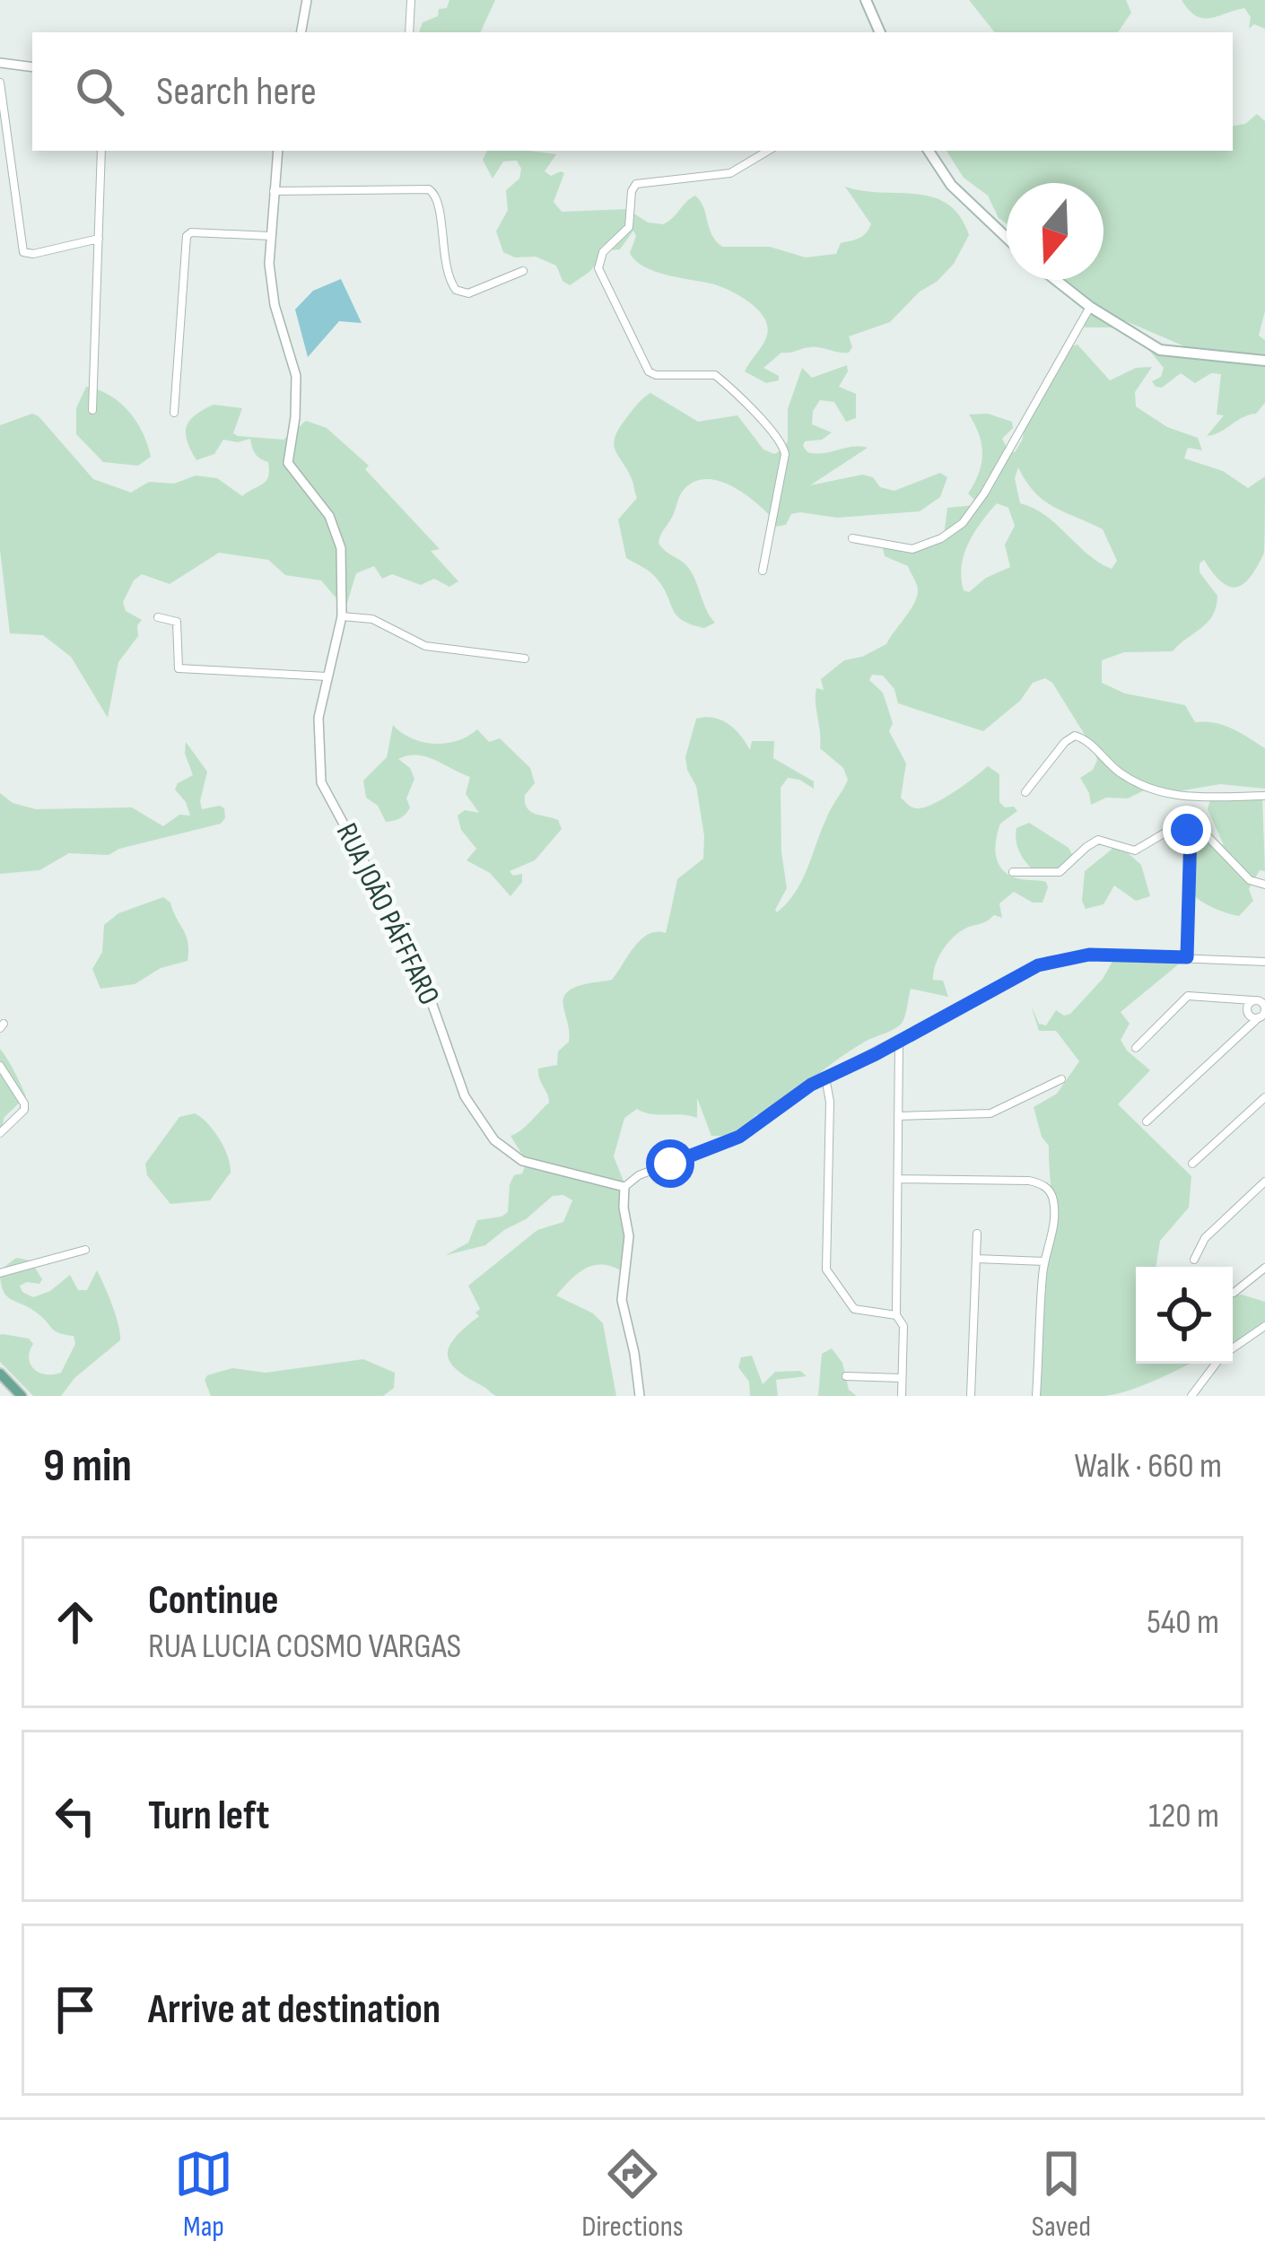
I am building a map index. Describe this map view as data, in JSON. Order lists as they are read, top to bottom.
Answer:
{
  "streets": {
    "street": ["RUA JOÃO PÁFFFARO"]
  },
  "north": "bottom",
  "page": {
    "search": "Search here",
    "heading": ["9 min", "Walk · 660 m"],
    "list": [
      ["Continue", "RUA LUCIA COSMO VARGAS", "540 m"],
      ["Turn left", "120 m"],
      "Arrive at destination"
    ],
    "nav": ["Map", "Directions", "Saved"]
  }
}
